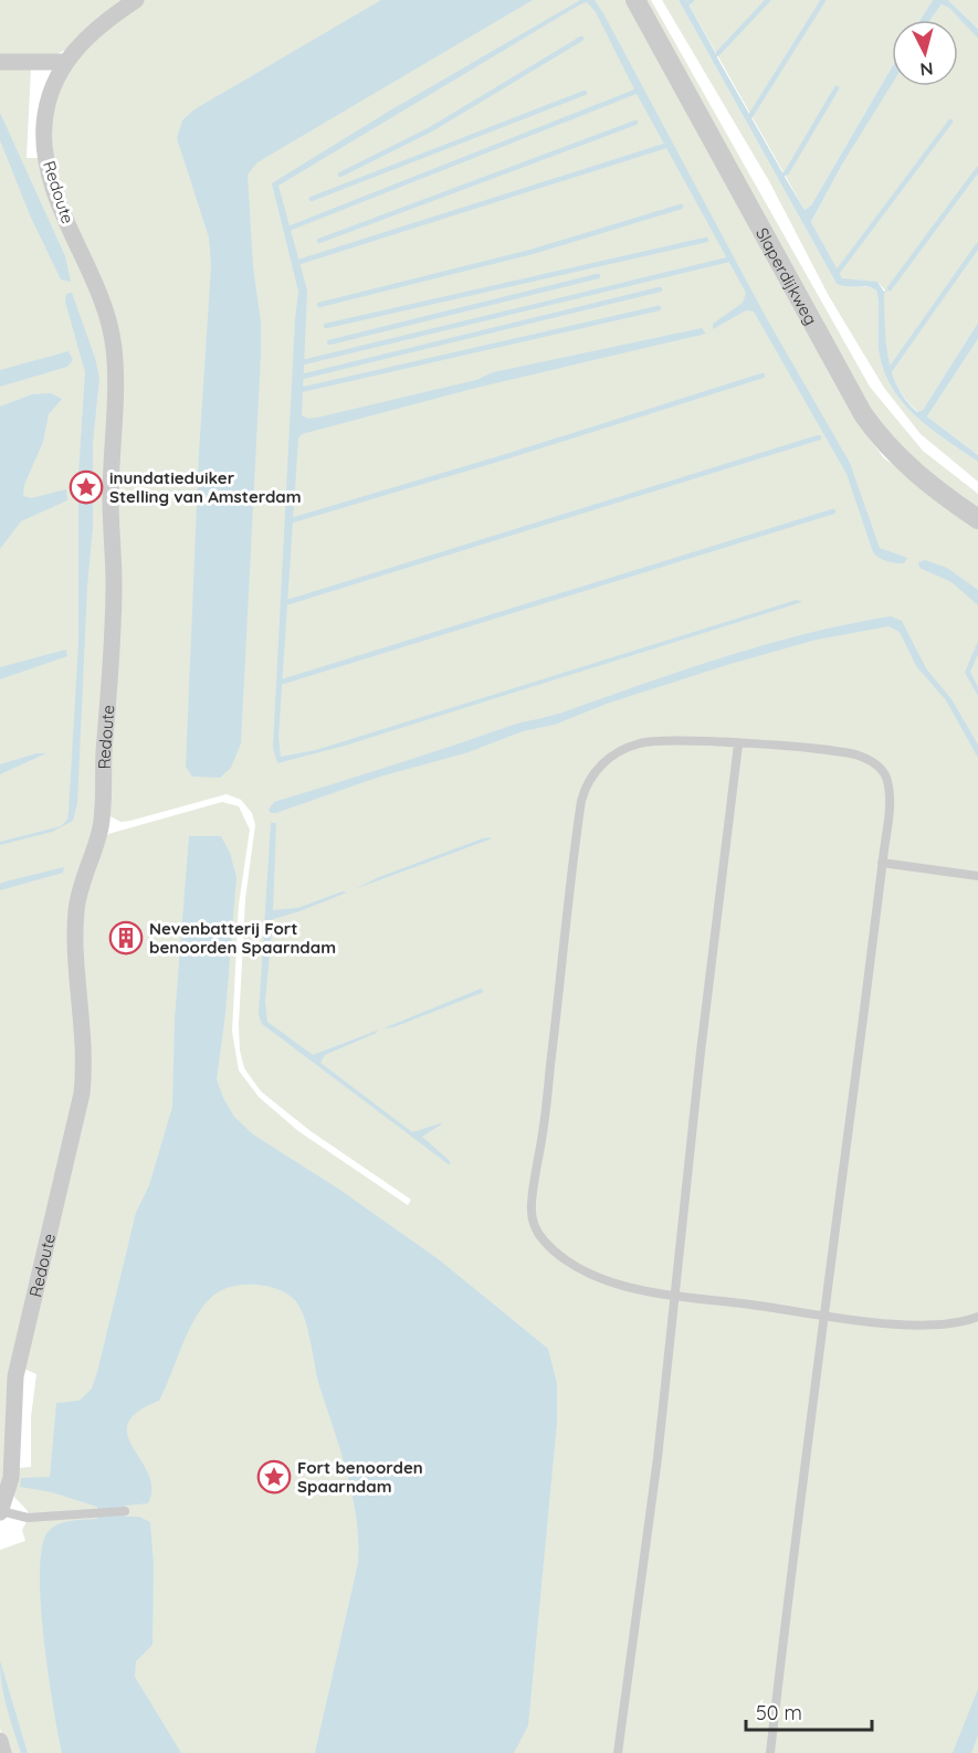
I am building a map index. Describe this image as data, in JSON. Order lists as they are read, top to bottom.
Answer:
{
  "streets": {
    "street": ["Redoute", "Slaperdijkweg"]
  },
  "places": {
    "place": ["inundatieduiker Stelling van Amsterdam", "Fort benoorden Spaarndam"],
    "building": ["Nevenbatterij Fort benoorden Spaarndam"]
  },
  "scale_bar": "50 m",
  "north": "bottom"
}
